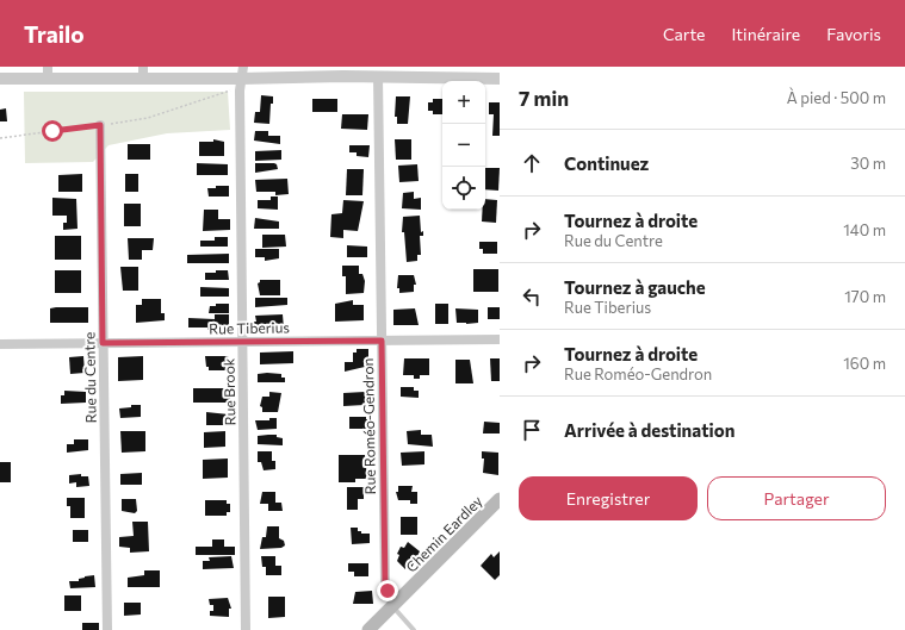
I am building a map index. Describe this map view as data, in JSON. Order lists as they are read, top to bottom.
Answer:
{
  "streets": {
    "main road": ["Chemin Eardley"],
    "street": [
      "Rue Tiberius",
      "Rue du Centre",
      "Rue Brook",
      "Rue Roméo-Gendron"
    ]
  },
  "crossings": [
    ["Rue Tiberius", "Rue du Centre"],
    ["Rue Tiberius", "Rue Brook"],
    ["Rue Tiberius", "Rue Roméo-Gendron"],
    ["Rue Roméo-Gendron", "Chemin Eardley"]
  ],
  "page": {
    "header": "Trailo",
    "nav": ["Carte", "Itinéraire", "Favoris"],
    "heading": ["7 min", "À pied · 500 m"],
    "map_buttons": ["+", "−"],
    "list": [
      ["Continuez", "30 m"],
      ["Tournez à droite", "Rue du Centre", "140 m"],
      ["Tournez à gauche", "Rue Tiberius", "170 m"],
      ["Tournez à droite", "Rue Roméo-Gendron", "160 m"],
      "Arrivée à destination"
    ],
    "buttons": ["Enregistrer", "Partager"]
  }
}
